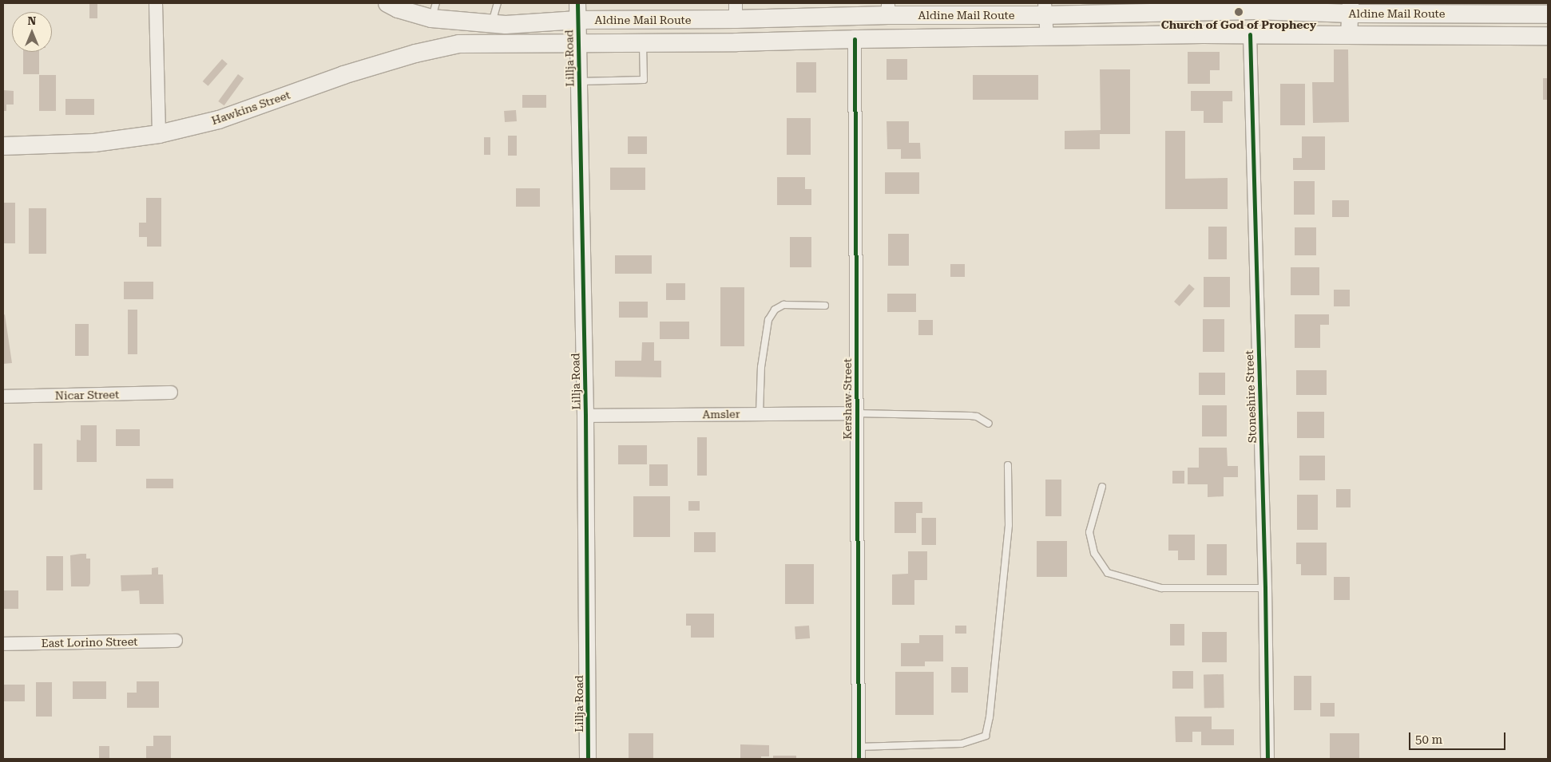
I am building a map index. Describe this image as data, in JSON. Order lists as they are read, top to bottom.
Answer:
{
  "streets": {
    "main road": ["Aldine Mail Route", "Hawkins Street"],
    "street": [
      "Lillja Road",
      "Nicar Street",
      "Stoneshire Street",
      "Kershaw Street",
      "Amsler",
      "East Lorino Street"
    ]
  },
  "crossings": [
    ["Aldine Mail Route", "Lillja Road"],
    ["Aldine Mail Route", "Hawkins Street"],
    ["Aldine Mail Route", "Stoneshire Street"],
    ["Aldine Mail Route", "Kershaw Street"],
    ["Lillja Road", "Amsler"],
    ["Kershaw Street", "Amsler"]
  ],
  "places": ["Church of God of Prophecy"],
  "scale_bar": "50 m",
  "north": "top"
}
